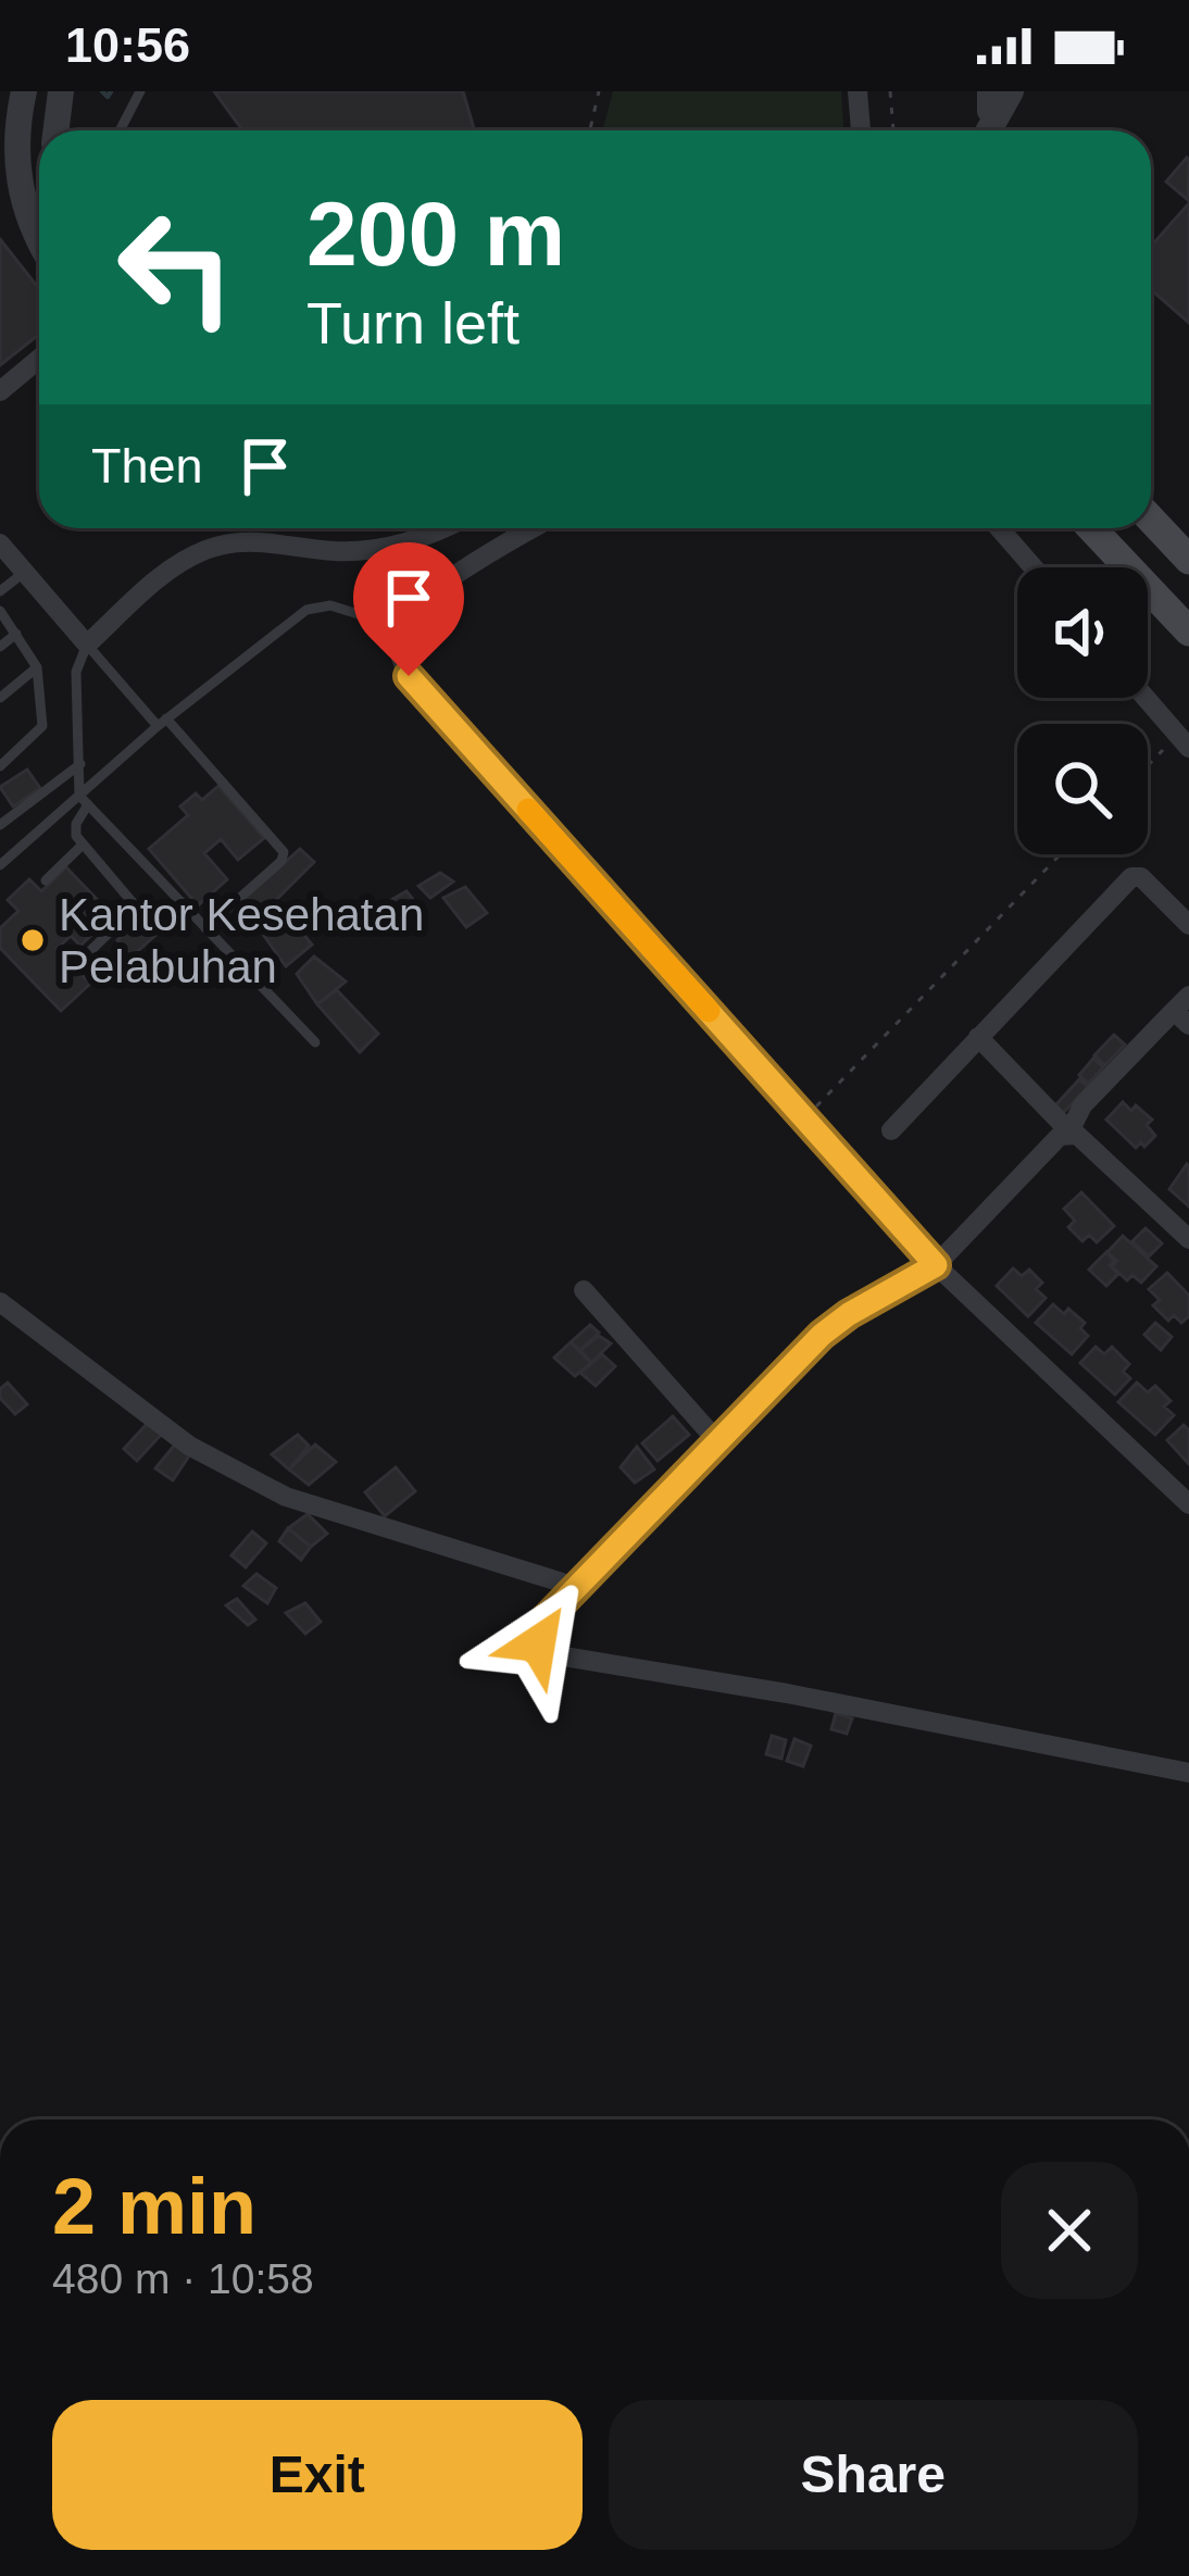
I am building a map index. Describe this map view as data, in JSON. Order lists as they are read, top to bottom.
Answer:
{
  "places": ["Kantor Kesehatan Pelabuhan"],
  "page": {
    "status": "10:56",
    "turn": ["200 m", "Turn left"],
    "then": "Then",
    "heading": ["2 min", "480 m · 10:58"],
    "buttons": ["Exit", "Share"]
  }
}
